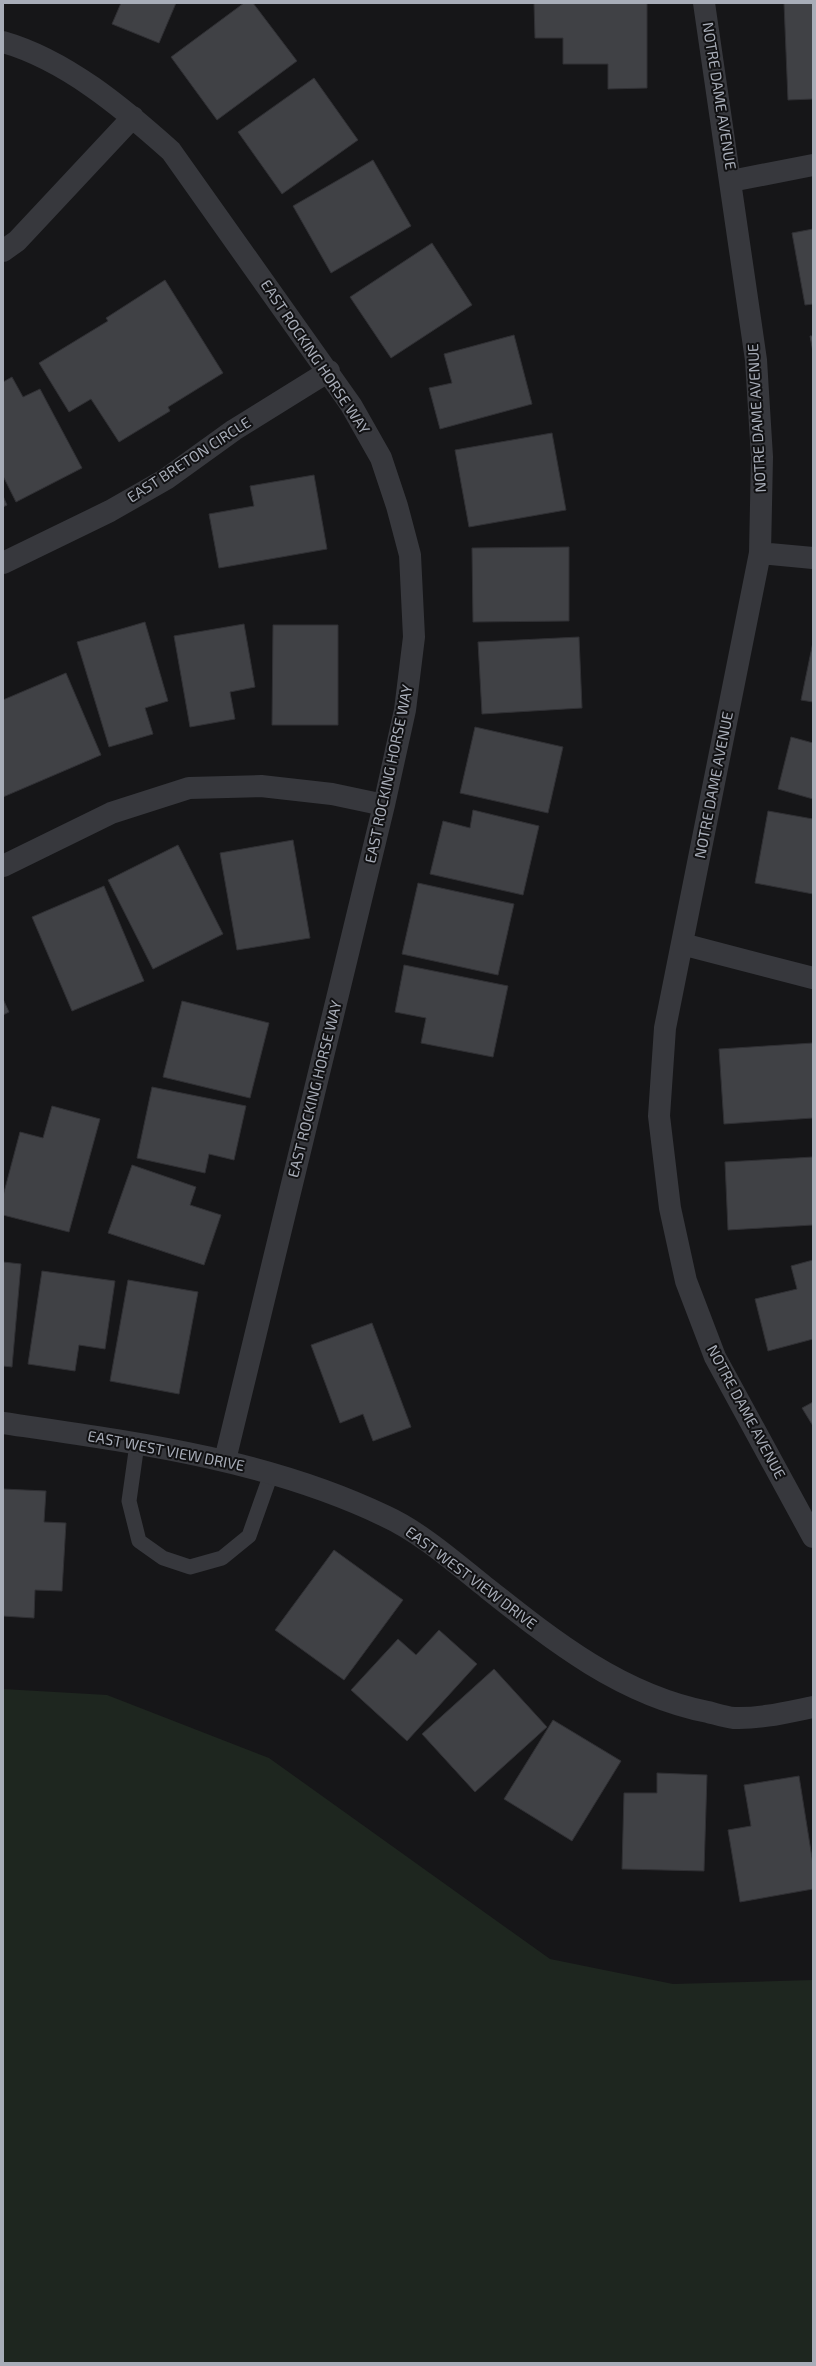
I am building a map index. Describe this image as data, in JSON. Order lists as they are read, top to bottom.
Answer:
{
  "streets": {
    "street": [
      "NOTRE DAME AVENUE",
      "EAST ROCKING HORSE WAY",
      "EAST BRETON CIRCLE",
      "EAST WEST VIEW DRIVE"
    ]
  },
  "crossings": [
    ["EAST ROCKING HORSE WAY", "EAST BRETON CIRCLE"],
    ["EAST ROCKING HORSE WAY", "EAST WEST VIEW DRIVE"]
  ]
}
